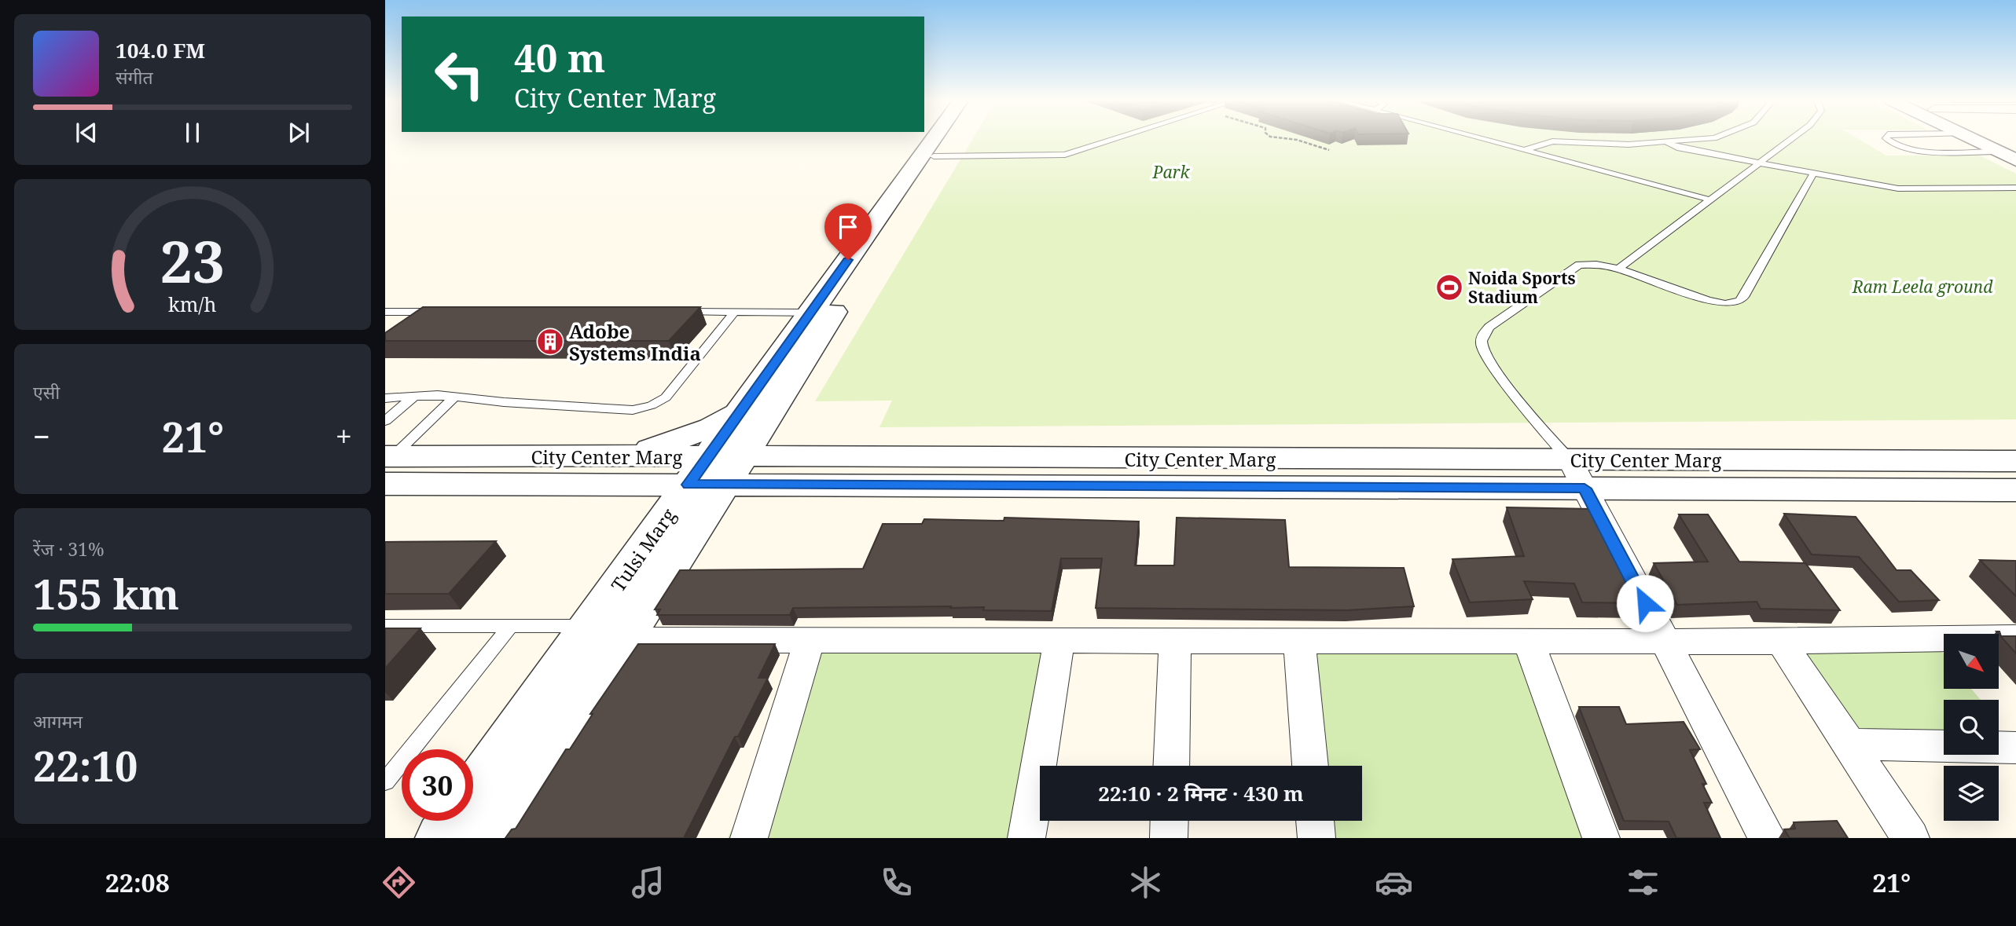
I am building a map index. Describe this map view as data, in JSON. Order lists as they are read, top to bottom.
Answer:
{
  "streets": {
    "street": ["City Center Marg", "Tulsi Marg"]
  },
  "crossings": [
    ["City Center Marg", "Tulsi Marg"]
  ],
  "parks": ["Park", "Ram Leela ground"],
  "places": {
    "sports": ["Noida Sports Stadium"],
    "building": ["Adobe Systems India"]
  },
  "north": "bottom right",
  "page": {
    "turn": ["40 m", "City Center Marg"],
    "song": ["104.0 FM", "संगीत"],
    "tile": [
      "एसी",
      ["रेंज · 31%", "155 km"],
      ["आगमन", "22:10"]
    ],
    "heat": ["−", "21°", "+"],
    "limit": "30",
    "trip": "22:10 · 2 मिनट · 430 m",
    "tabs": ["22:08", "21°"],
    "gauge": ["23", "km/h"]
  }
}
